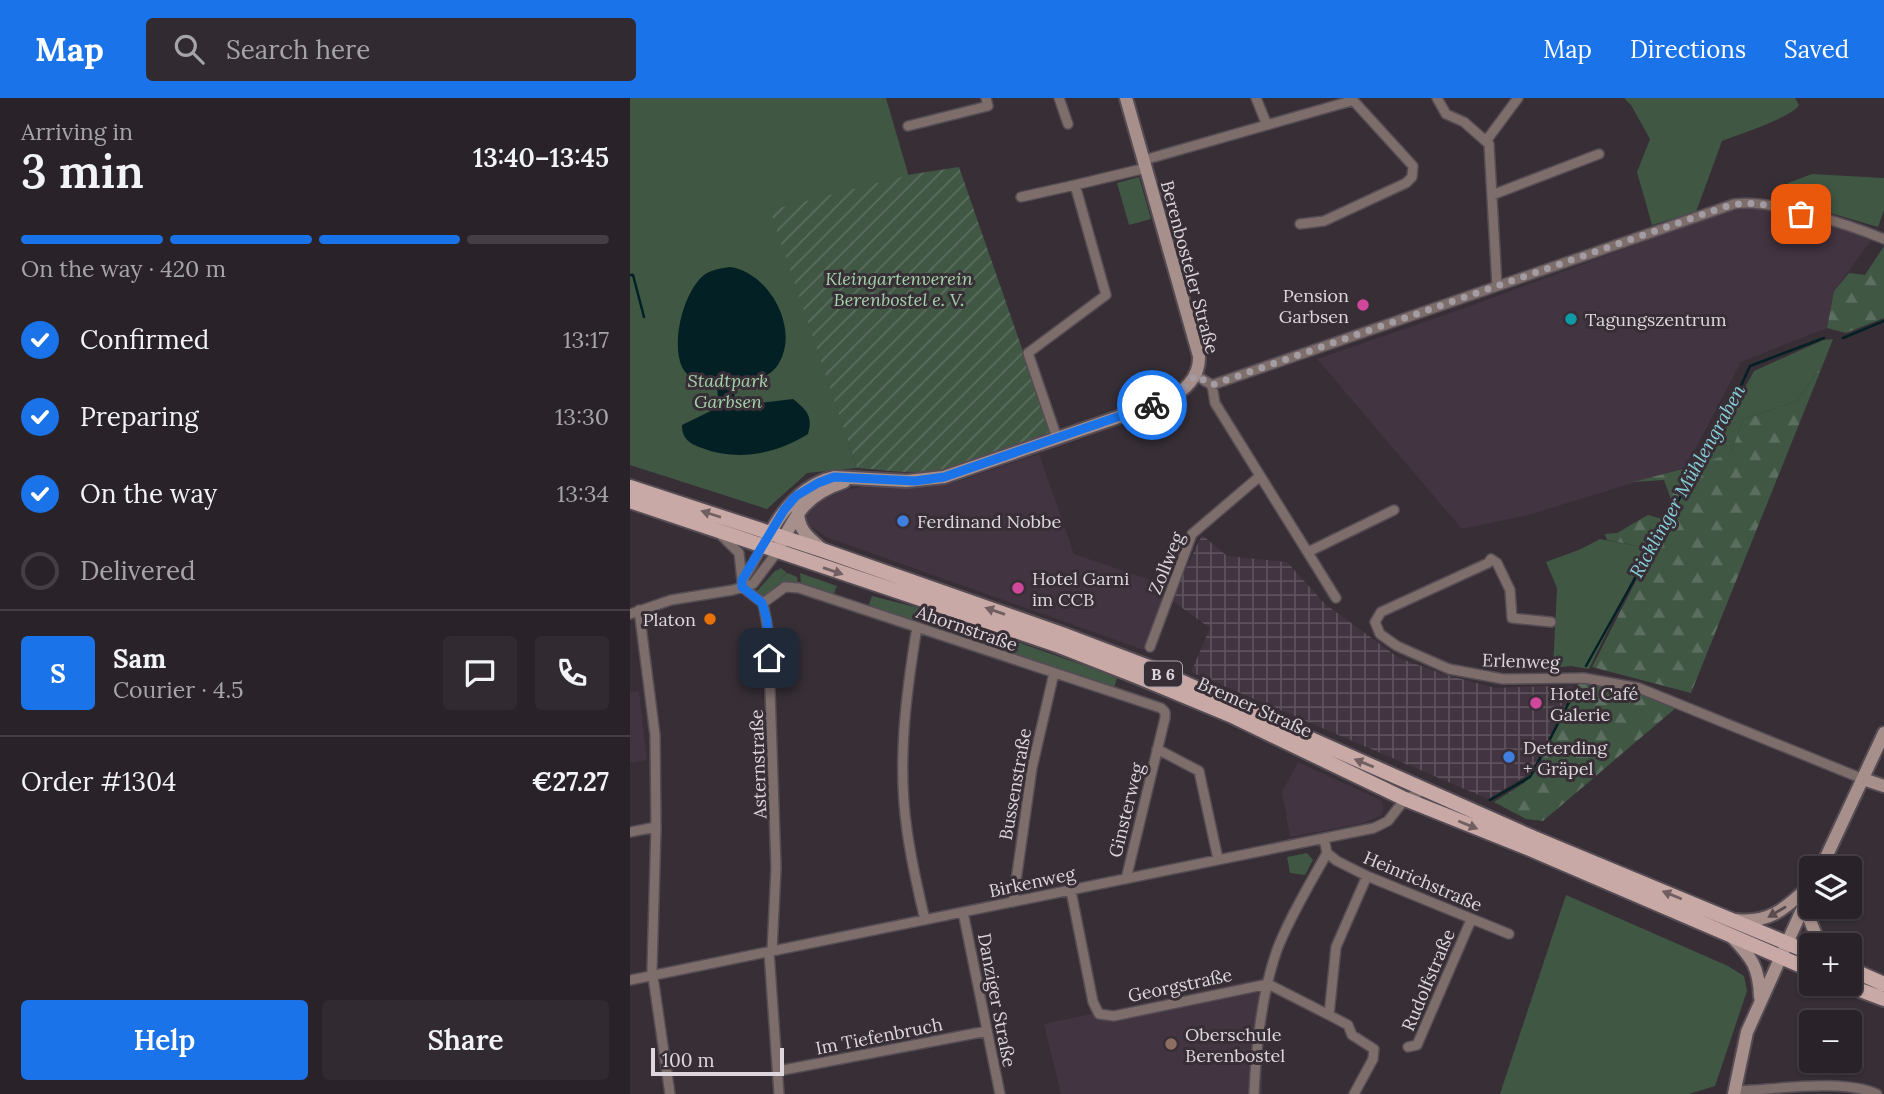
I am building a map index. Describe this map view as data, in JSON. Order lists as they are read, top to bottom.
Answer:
{
  "streets": {
    "main road": ["B 6", "Bremer Straße"],
    "street": [
      "Berenbosteler Straße",
      "Zollweg",
      "Ahornstraße",
      "Erlenweg",
      "Asternstraße",
      "Bussenstraße",
      "Ginsterweg",
      "Heinrichstraße",
      "Birkenweg",
      "Rudolfstraße",
      "Georgstraße",
      "Danziger Straße",
      "Im Tiefenbruch"
    ]
  },
  "crossings": [
    ["Berenbosteler Straße", "Bremer Straße"],
    ["Ahornstraße", "Asternstraße"],
    ["Ahornstraße", "Bussenstraße"],
    ["Ahornstraße", "Ginsterweg"],
    ["Bremer Straße", "Birkenweg"],
    ["Asternstraße", "Birkenweg"],
    ["Asternstraße", "Im Tiefenbruch"],
    ["Bussenstraße", "Birkenweg"],
    ["Ginsterweg", "Birkenweg"],
    ["Heinrichstraße", "Rudolfstraße"],
    ["Birkenweg", "Georgstraße"],
    ["Birkenweg", "Danziger Straße"],
    ["Danziger Straße", "Im Tiefenbruch"]
  ],
  "water": ["Ricklinger Mühlengraben"],
  "parks": ["Kleingartenverein Berenbostel e. V.", "Stadtpark Garbsen"],
  "places": [
    "Pension Garbsen",
    "Tagungszentrum",
    "Ferdinand Nobbe",
    "Hotel Garni im CCB",
    "Platon",
    "Hotel Café Galerie",
    "Deterding + Gräpel",
    "Oberschule Berenbostel"
  ],
  "scale_bar": "100 m",
  "page": {
    "header": "Map",
    "search": "Search here",
    "nav": ["Map", "Directions", "Saved"],
    "heading": ["3 min", "Arriving in", "13:40–13:45"],
    "panel": [
      "Sam",
      "Courier · 4.5",
      "Order #1304",
      "€27.27"
    ],
    "bar": "On the way · 420 m",
    "list": [
      ["Confirmed", "13:17"],
      ["Preparing", "13:30"],
      ["On the way", "13:34"],
      "Delivered"
    ],
    "round": "S",
    "map_buttons": ["+", "−"],
    "buttons": ["Help", "Share"],
    "scale": "100 m"
  }
}
